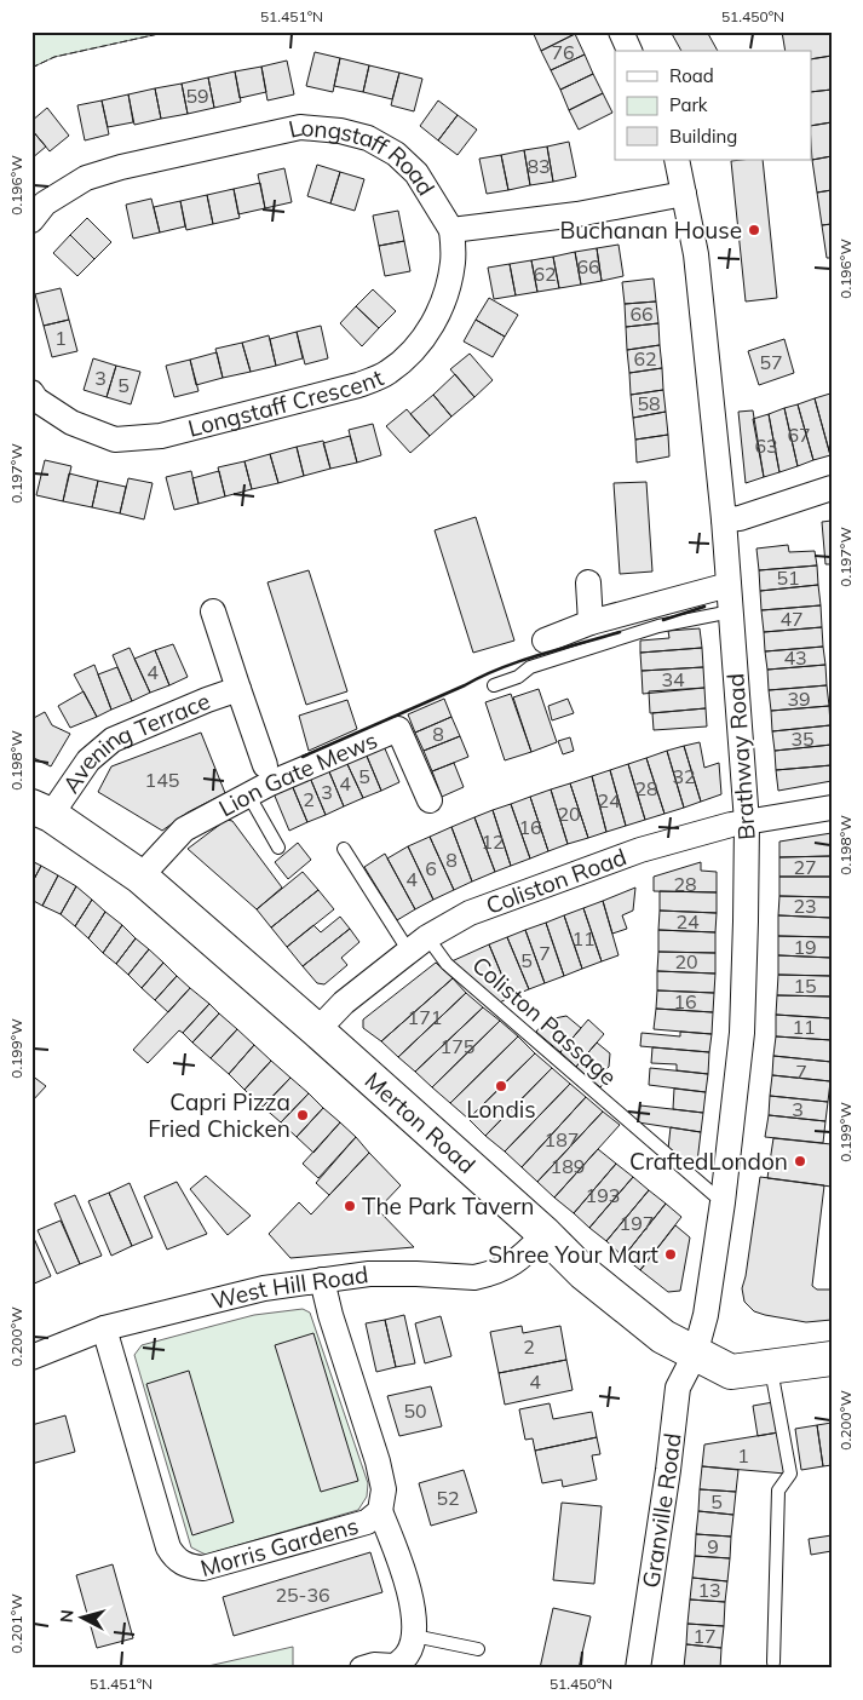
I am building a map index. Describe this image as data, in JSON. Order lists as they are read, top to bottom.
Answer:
{
  "streets": {
    "main road": ["Merton Road"],
    "street": [
      "Longstaff Road",
      "Longstaff Crescent",
      "Avening Terrace",
      "Brathway Road",
      "Lion Gate Mews",
      "Coliston Road",
      "West Hill Road",
      "Granville Road",
      "Morris Gardens"
    ],
    "lane": ["Coliston Passage"]
  },
  "crossings": [
    ["Longstaff Road", "Longstaff Crescent"],
    ["Longstaff Road", "Brathway Road"],
    ["Avening Terrace", "Merton Road"],
    ["Brathway Road", "Coliston Road"],
    ["Brathway Road", "Coliston Passage"],
    ["Brathway Road", "Merton Road"],
    ["Brathway Road", "Granville Road"],
    ["Lion Gate Mews", "Merton Road"],
    ["Coliston Road", "Coliston Passage"],
    ["Coliston Road", "Merton Road"],
    ["Merton Road", "West Hill Road"],
    ["Merton Road", "Granville Road"],
    ["West Hill Road", "Morris Gardens"]
  ],
  "places": [
    "Buchanan House",
    "Londis",
    "Capri Pizza Fried Chicken",
    "CraftedLondon",
    "The Park Tavern",
    "Shree Your Mart"
  ],
  "house_numbers": [
    "76",
    "59",
    "83",
    "66",
    "62",
    "66",
    "1",
    "62",
    "57",
    "3",
    "5",
    "58",
    "67",
    "63",
    "51",
    "47",
    "43",
    "4",
    "34",
    "39",
    "8",
    "35",
    "5",
    "32",
    "145",
    "4",
    "28",
    "3",
    "2",
    "24",
    "20",
    "16",
    "12",
    "8",
    "27",
    "6",
    "4",
    "28",
    "23",
    "24",
    "11",
    "19",
    "7",
    "5",
    "20",
    "15",
    "16",
    "171",
    "11",
    "175",
    "7",
    "3",
    "187",
    "189",
    "193",
    "197",
    "2",
    "4",
    "50",
    "1",
    "52",
    "5",
    "9",
    "13",
    "25-36",
    "17"
  ],
  "legend": ["Road", "Park", "Building"],
  "north": "left",
  "coordinates": [
    "51.451°N",
    "51.450°N",
    "0.196°W",
    "0.197°W",
    "0.198°W",
    "0.199°W",
    "0.200°W",
    "0.201°W"
  ]
}
